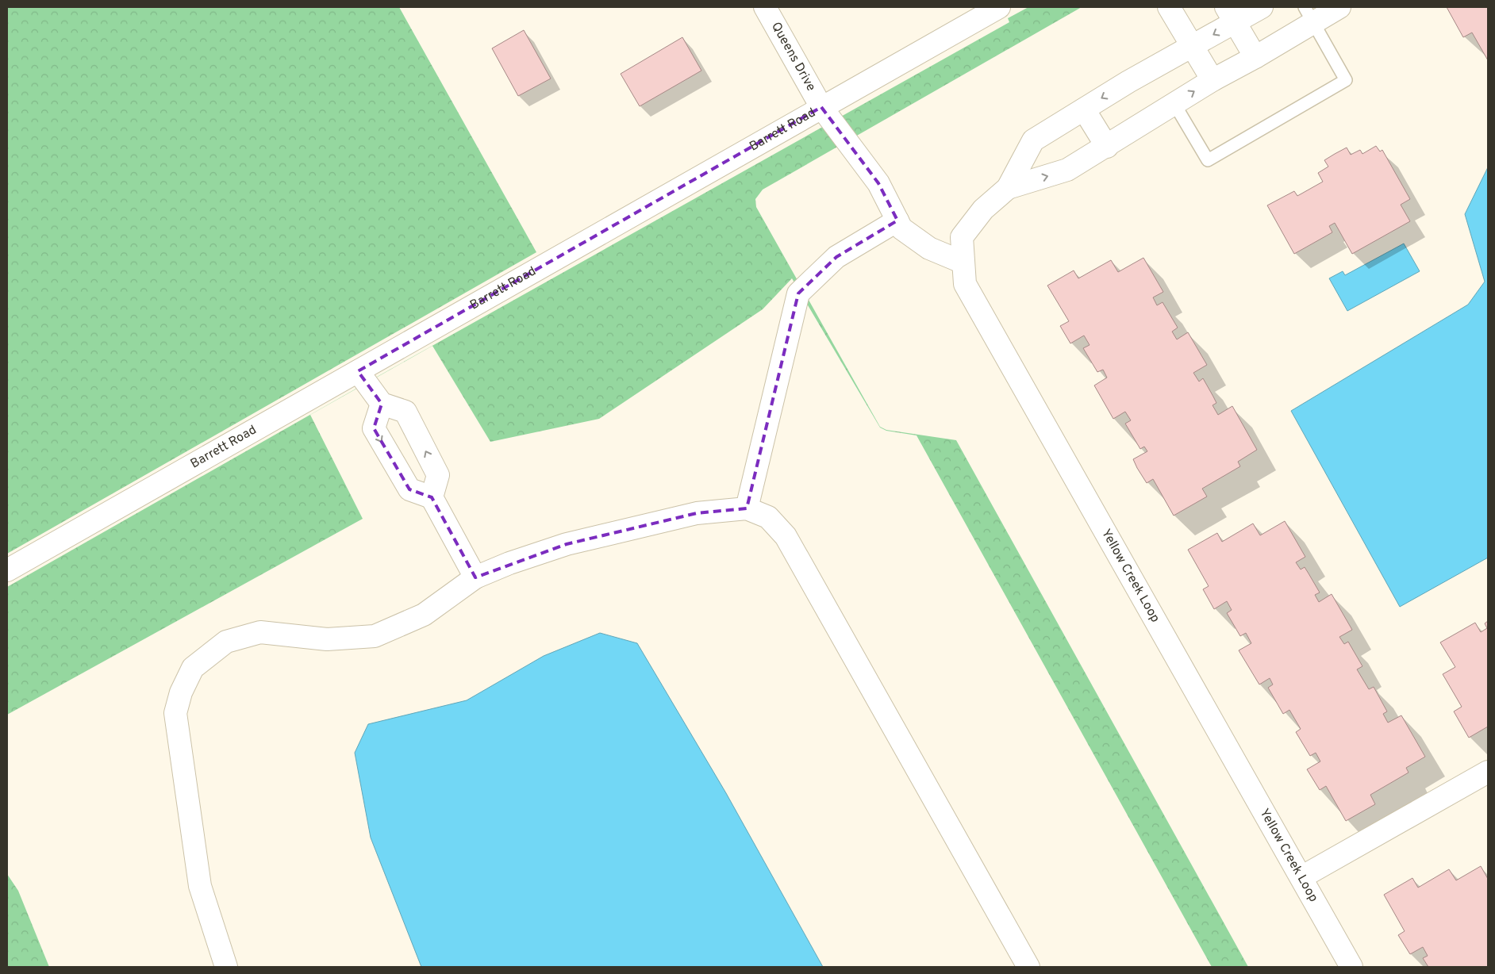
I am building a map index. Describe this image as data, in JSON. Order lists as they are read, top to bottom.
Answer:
{
  "streets": {
    "street": ["Queens Drive", "Barrett Road", "Yellow Creek Loop"]
  },
  "crossings": [
    ["Queens Drive", "Barrett Road"],
    ["Queens Drive", "Yellow Creek Loop"]
  ]
}
